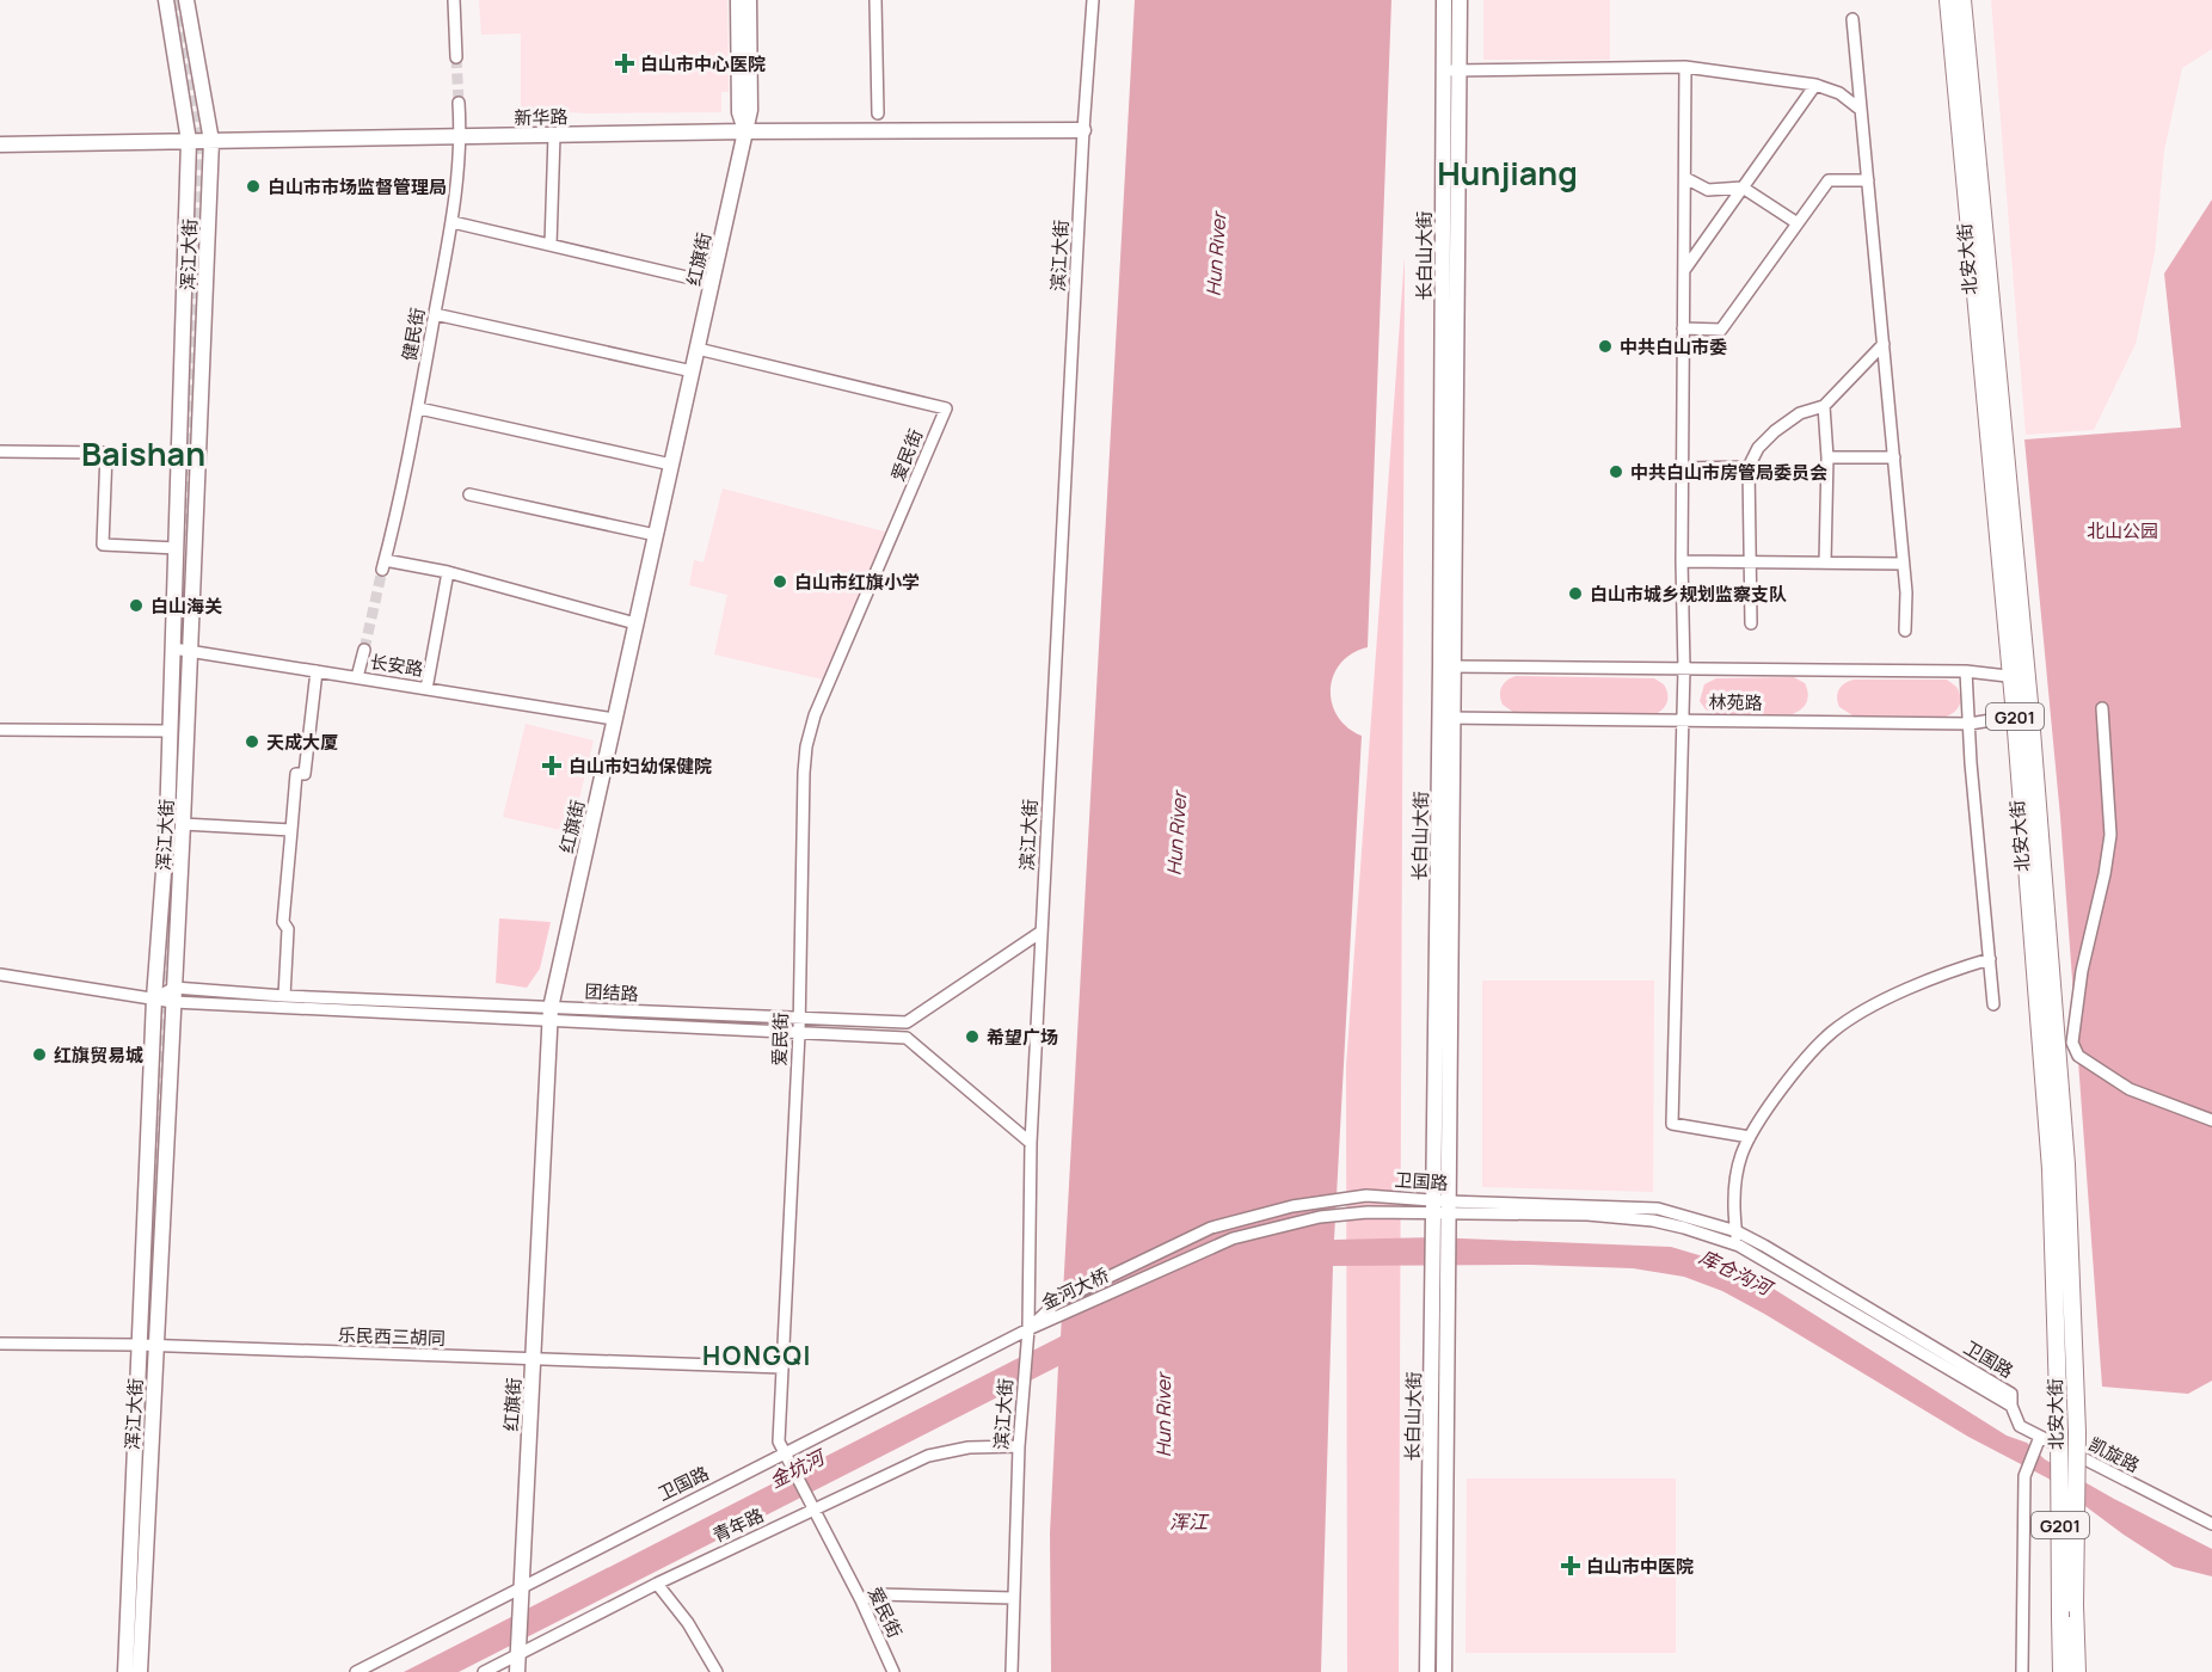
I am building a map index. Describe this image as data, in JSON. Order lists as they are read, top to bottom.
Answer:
{
  "streets": {
    "highway": ["北安大街", "G201"],
    "main road": [
      "新华路",
      "浑江大街",
      "长白山大街",
      "红旗街"
    ],
    "street": [
      "滨江大街",
      "健民街",
      "爱民街",
      "长安路",
      "林苑路",
      "团结路",
      "卫国路",
      "金河大桥",
      "乐民西三胡同",
      "凯旋路",
      "青年路"
    ]
  },
  "crossings": [
    ["新华路", "浑江大街"],
    ["新华路", "滨江大街"],
    ["新华路", "红旗街"],
    ["新华路", "健民街"],
    ["浑江大街", "长安路"],
    ["浑江大街", "团结路"],
    ["浑江大街", "乐民西三胡同"],
    ["滨江大街", "卫国路"],
    ["滨江大街", "金河大桥"],
    ["滨江大街", "青年路"],
    ["长白山大街", "林苑路"],
    ["长白山大街", "卫国路"],
    ["红旗街", "爱民街"],
    ["红旗街", "长安路"],
    ["红旗街", "团结路"],
    ["红旗街", "卫国路"],
    ["红旗街", "乐民西三胡同"],
    ["红旗街", "青年路"],
    ["北安大街", "林苑路"],
    ["爱民街", "团结路"],
    ["爱民街", "卫国路"],
    ["爱民街", "乐民西三胡同"],
    ["爱民街", "青年路"],
    ["卫国路", "金河大桥"],
    ["卫国路", "凯旋路"]
  ],
  "districts": ["Hunjiang", "Baishan", "HONGQI"],
  "water": [
    "Hun River",
    "库仓沟河",
    "金坑河",
    "浑江"
  ],
  "parks": ["北山公园"],
  "places": {
    "health": ["白山市中心医院", "白山市妇幼保健院", "白山市中医院"],
    "other": [
      "白山市市场监督管理局",
      "中共白山市委",
      "中共白山市房管局委员会",
      "白山市红旗小学",
      "白山市城乡规划监察支队",
      "白山海关",
      "天成大厦",
      "希望广场",
      "红旗贸易城"
    ]
  }
}
